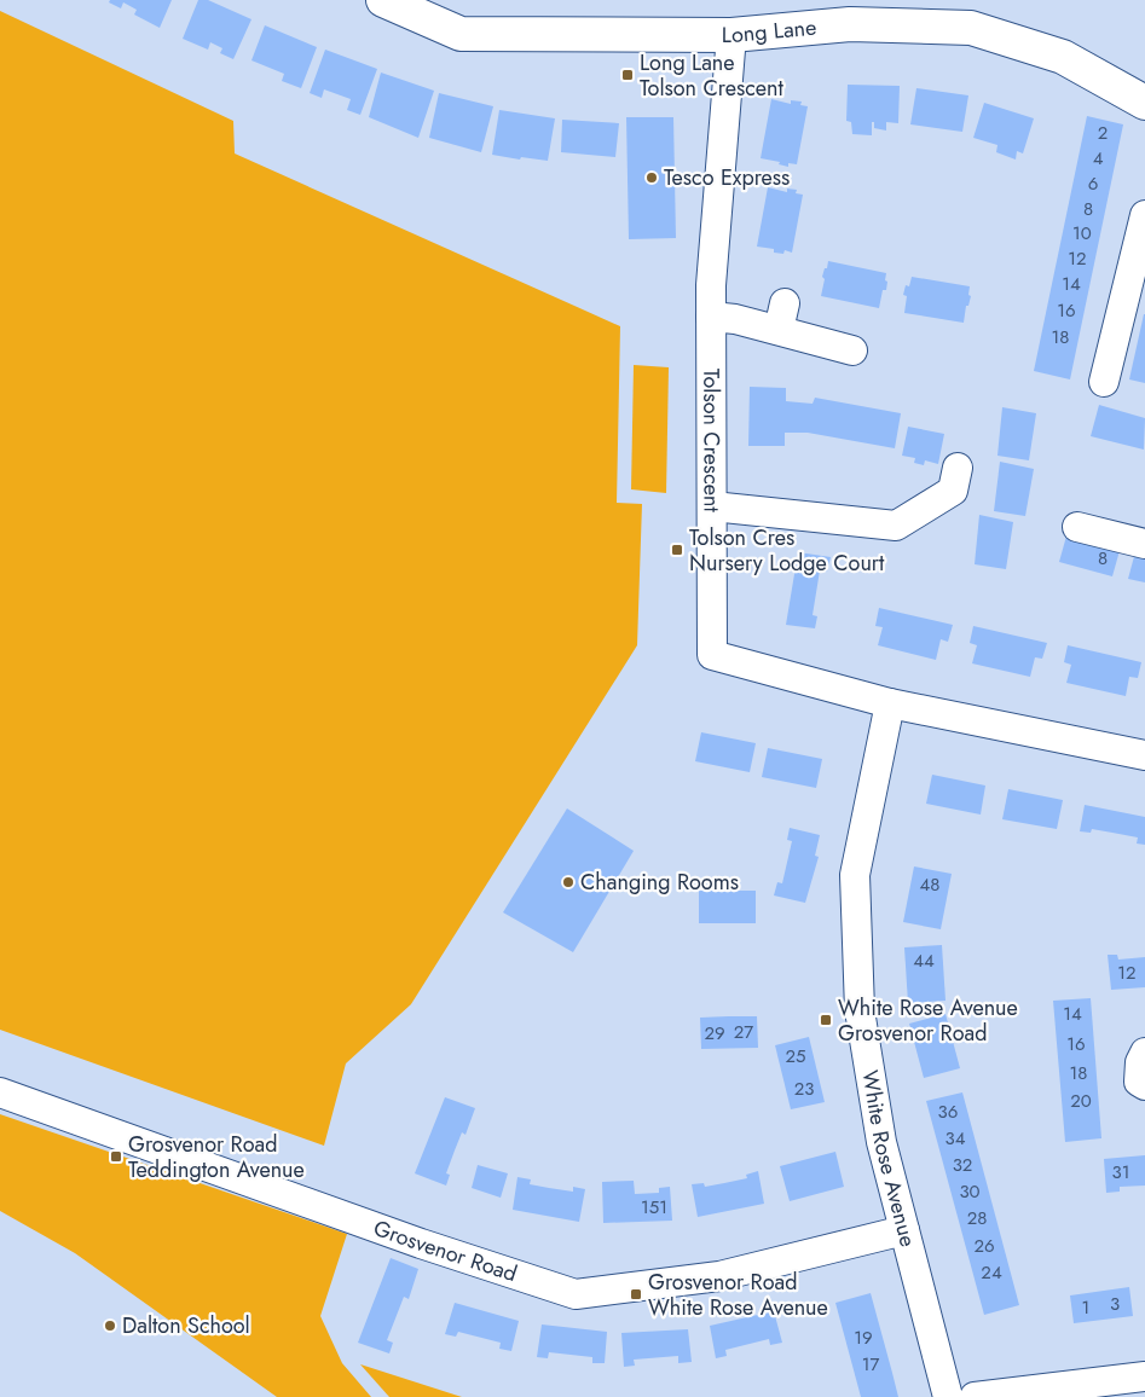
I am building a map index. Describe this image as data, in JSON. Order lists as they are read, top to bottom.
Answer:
{
  "streets": {
    "street": [
      "Long Lane",
      "Tolson Crescent",
      "White Rose Avenue",
      "Grosvenor Road"
    ]
  },
  "crossings": [
    ["Long Lane", "Tolson Crescent"],
    ["Tolson Crescent", "White Rose Avenue"],
    ["White Rose Avenue", "Grosvenor Road"]
  ],
  "places": {
    "transit": [
      "Long Lane Tolson Crescent",
      "Tolson Cres Nursery Lodge Court",
      "White Rose Avenue Grosvenor Road",
      "Grosvenor Road Teddington Avenue",
      "Grosvenor Road White Rose Avenue"
    ],
    "other": ["Tesco Express", "Changing Rooms", "Dalton School"]
  },
  "house_numbers": [
    "2",
    "4",
    "6",
    "8",
    "10",
    "12",
    "14",
    "16",
    "18",
    "8",
    "48",
    "44",
    "12",
    "14",
    "27",
    "29",
    "16",
    "25",
    "18",
    "23",
    "20",
    "36",
    "34",
    "32",
    "31",
    "30",
    "151",
    "28",
    "26",
    "24",
    "3",
    "1",
    "19",
    "17"
  ]
}
